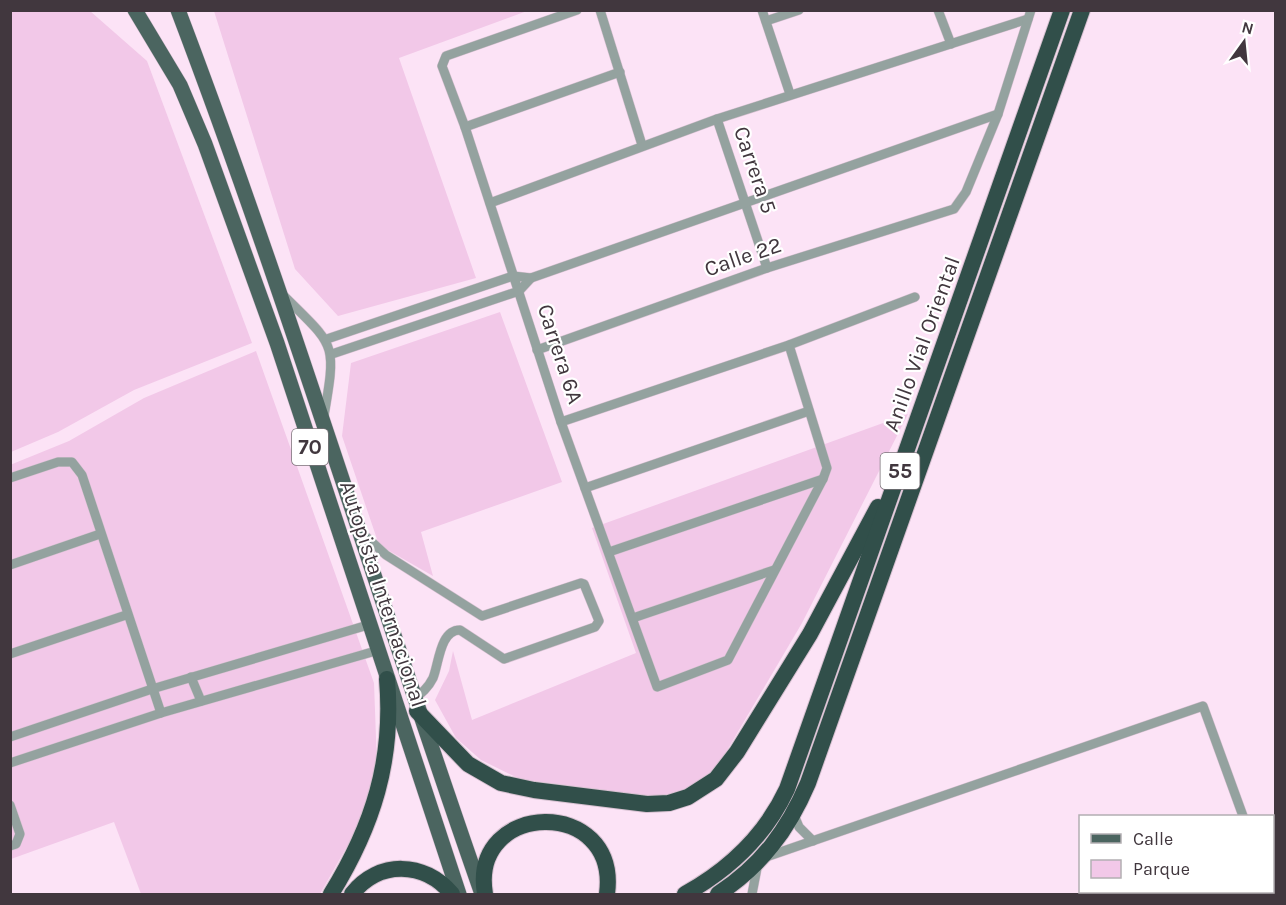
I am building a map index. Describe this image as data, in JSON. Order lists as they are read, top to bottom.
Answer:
{
  "streets": {
    "highway": ["Anillo Vial Oriental", "55"],
    "main road": ["70", "Autopista Internacional"],
    "street": ["Carrera 5", "Calle 22", "Carrera 6A"]
  },
  "crossings": [
    ["Carrera 5", "Calle 22"],
    ["Calle 22", "Carrera 6A"]
  ],
  "legend": ["Calle", "Parque"],
  "north": "top"
}
